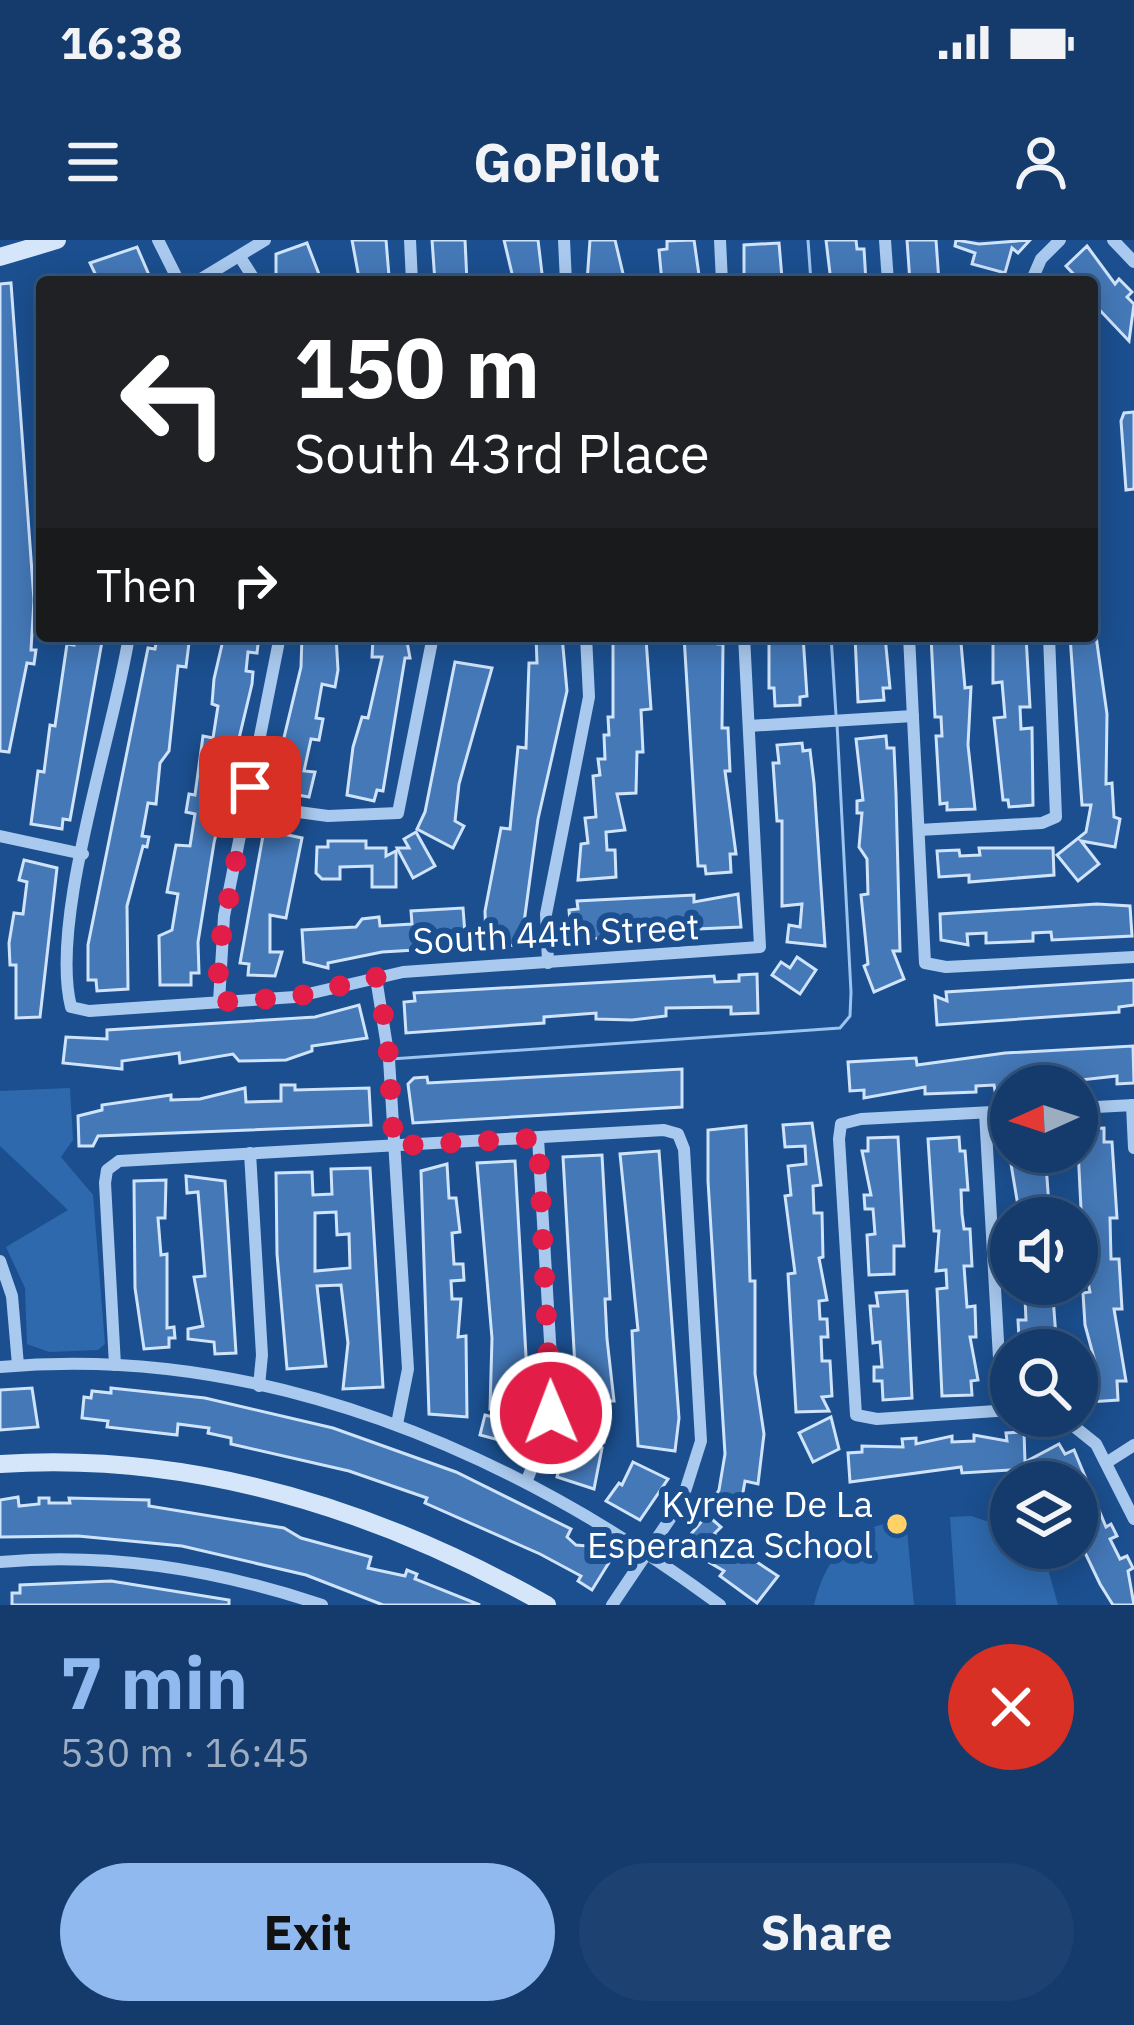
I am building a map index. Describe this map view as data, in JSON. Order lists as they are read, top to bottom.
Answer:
{
  "streets": {
    "street": ["South 44th Street"]
  },
  "places": ["Kyrene De La Esperanza School"],
  "north": "left",
  "page": {
    "status": "16:38",
    "header": "GoPilot",
    "turn": ["150 m", "South 43rd Place"],
    "then": "Then",
    "heading": ["7 min", "530 m · 16:45"],
    "buttons": ["Exit", "Share"]
  }
}
